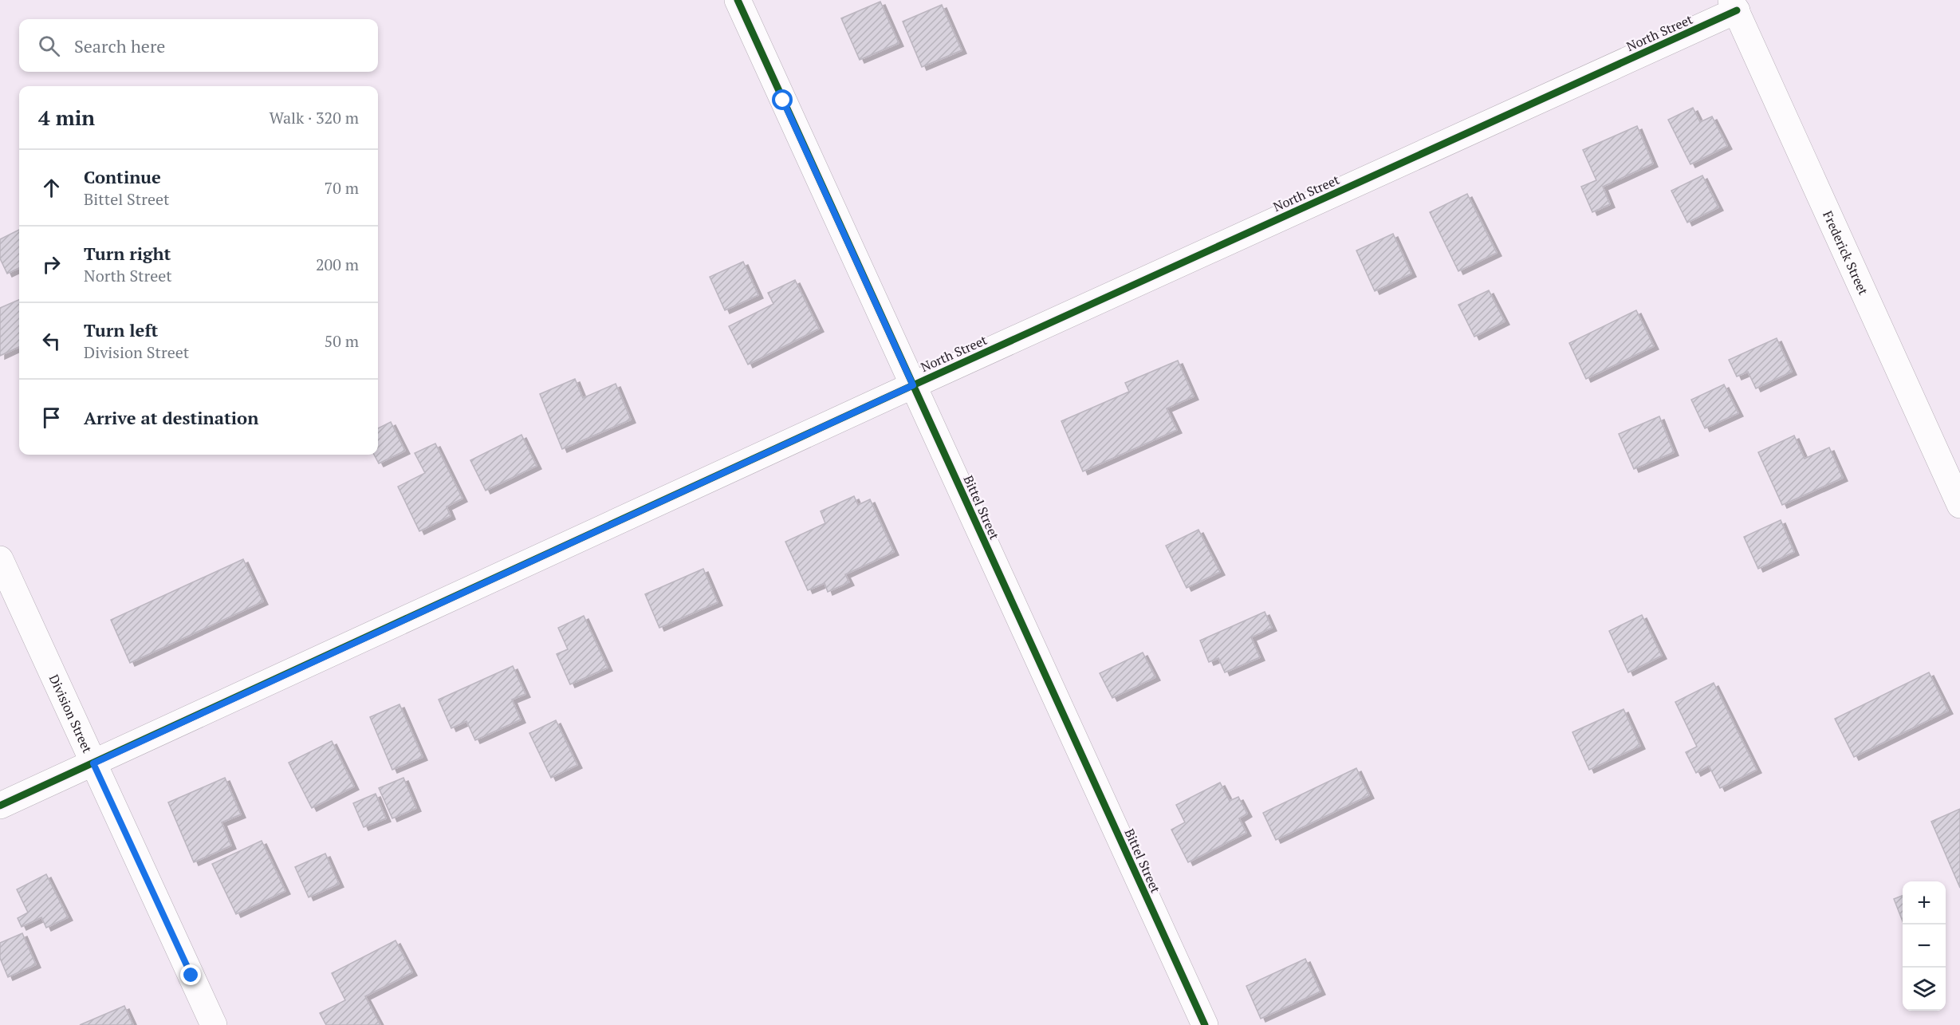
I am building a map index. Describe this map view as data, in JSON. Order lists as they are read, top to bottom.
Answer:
{
  "streets": {
    "street": [
      "North Street",
      "Frederick Street",
      "Bittel Street",
      "Division Street"
    ]
  },
  "crossings": [
    ["North Street", "Frederick Street"],
    ["North Street", "Bittel Street"],
    ["North Street", "Division Street"]
  ],
  "page": {
    "search": "Search here",
    "heading": ["4 min", "Walk · 320 m"],
    "list": [
      ["Continue", "Bittel Street", "70 m"],
      ["Turn right", "North Street", "200 m"],
      ["Turn left", "Division Street", "50 m"],
      "Arrive at destination"
    ],
    "map_buttons": ["+", "−"]
  }
}
